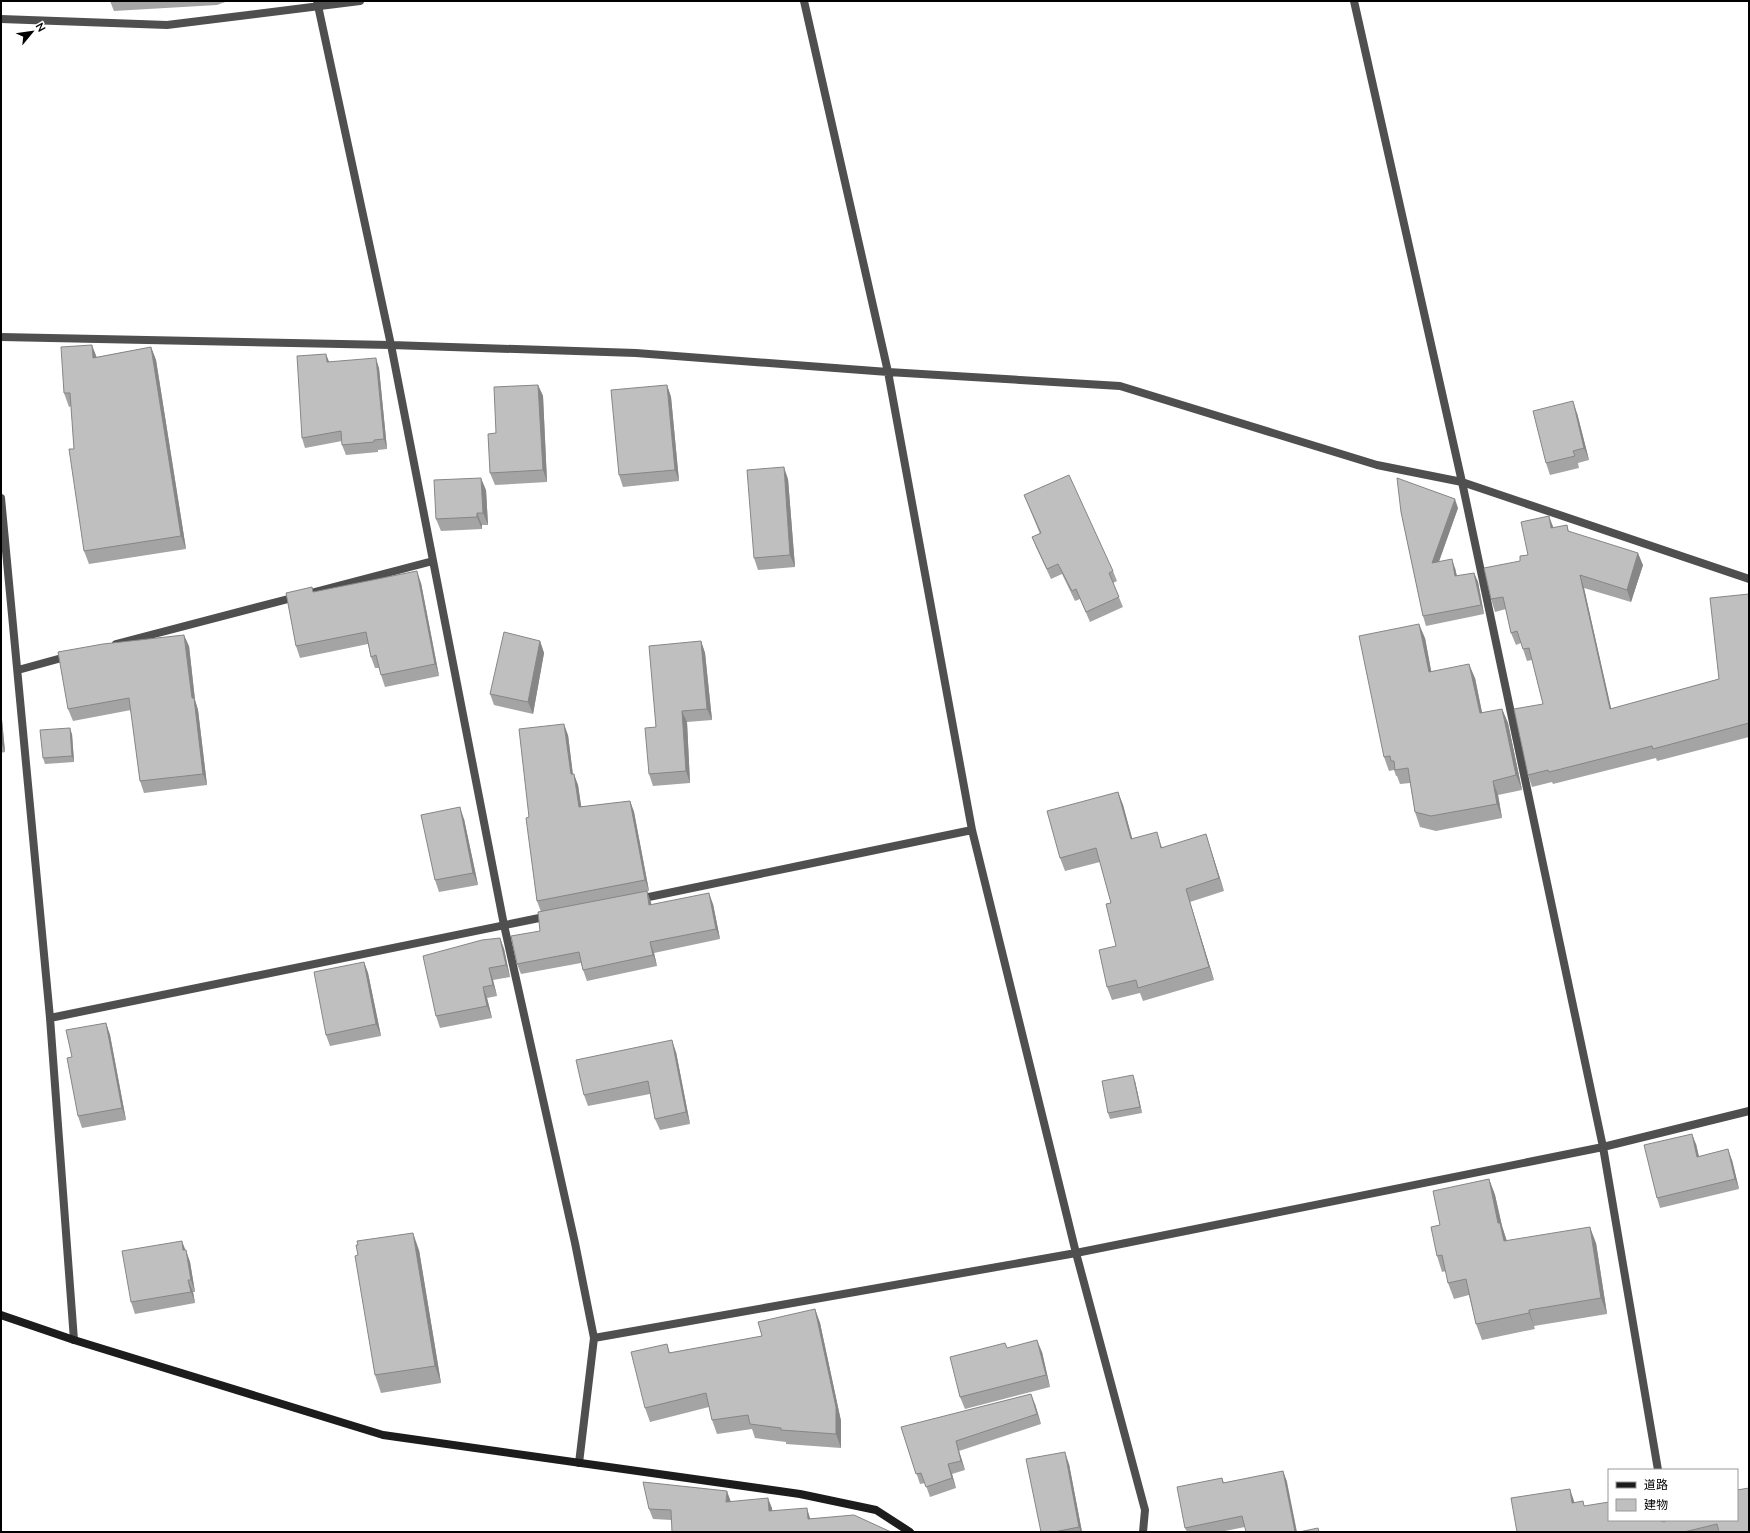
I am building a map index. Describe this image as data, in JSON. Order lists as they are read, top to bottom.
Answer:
{
  "legend": ["道路", "建物"],
  "north": "top right"
}
